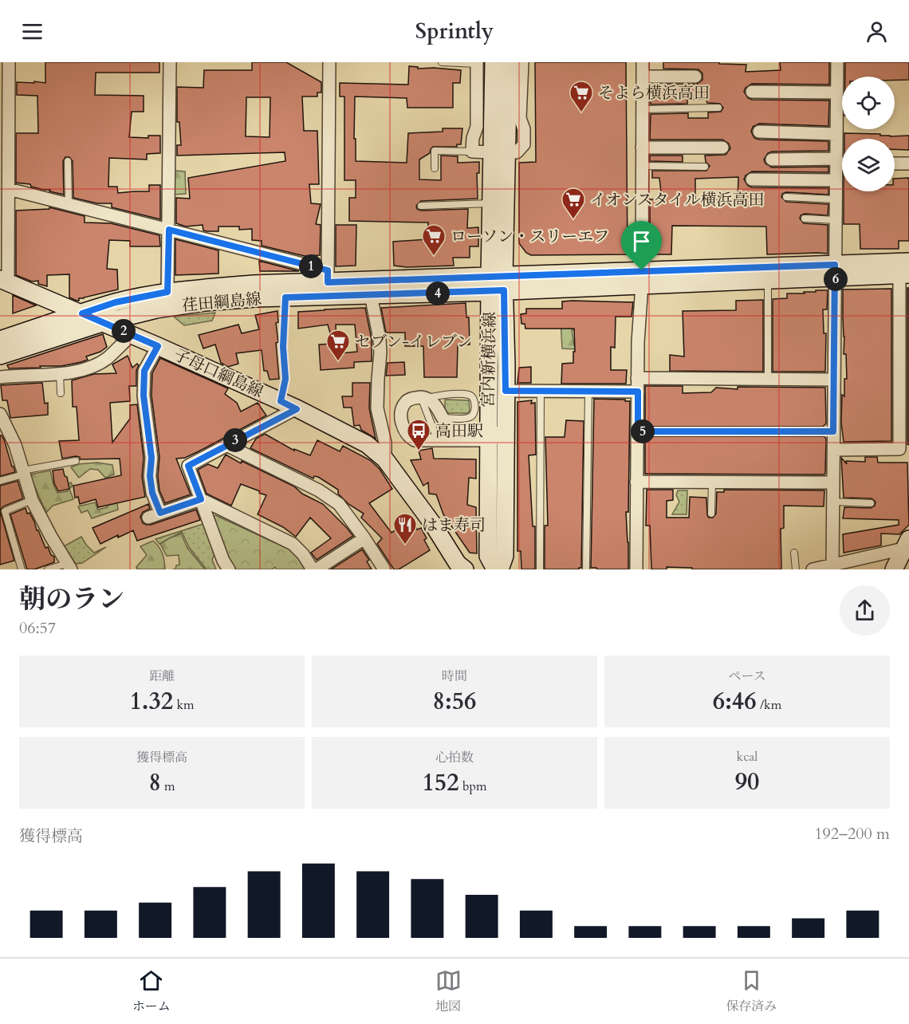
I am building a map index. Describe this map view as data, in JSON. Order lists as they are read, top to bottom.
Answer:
{
  "streets": {
    "main road": ["荏田綱島線", "宮内新横浜線", "子母口綱島線"]
  },
  "crossings": [
    ["荏田綱島線", "宮内新横浜線"],
    ["荏田綱島線", "子母口綱島線"]
  ],
  "places": {
    "supermarket": [
      "そよら横浜高田",
      "イオンスタイル横浜高田",
      "ローソン・スリーエフ",
      "セブン-イレブン"
    ],
    "bus stop": ["高田駅"],
    "restaurant": ["はま寿司"]
  },
  "page": {
    "header": "Sprintly",
    "pins": [
      "1",
      "6",
      "4",
      "2",
      "5",
      "3"
    ],
    "heading": ["朝のラン", "06:57"],
    "stats": [
      ["距離", "1.32 km"],
      ["時間", "8:56"],
      ["ペース", "6:46 /km"],
      ["獲得標高", "8 m"],
      ["心拍数", "152 bpm"],
      ["kcal", "90"]
    ],
    "chart": ["獲得標高", "192–200 m"],
    "tabs": ["ホーム", "地図", "保存済み"]
  }
}
